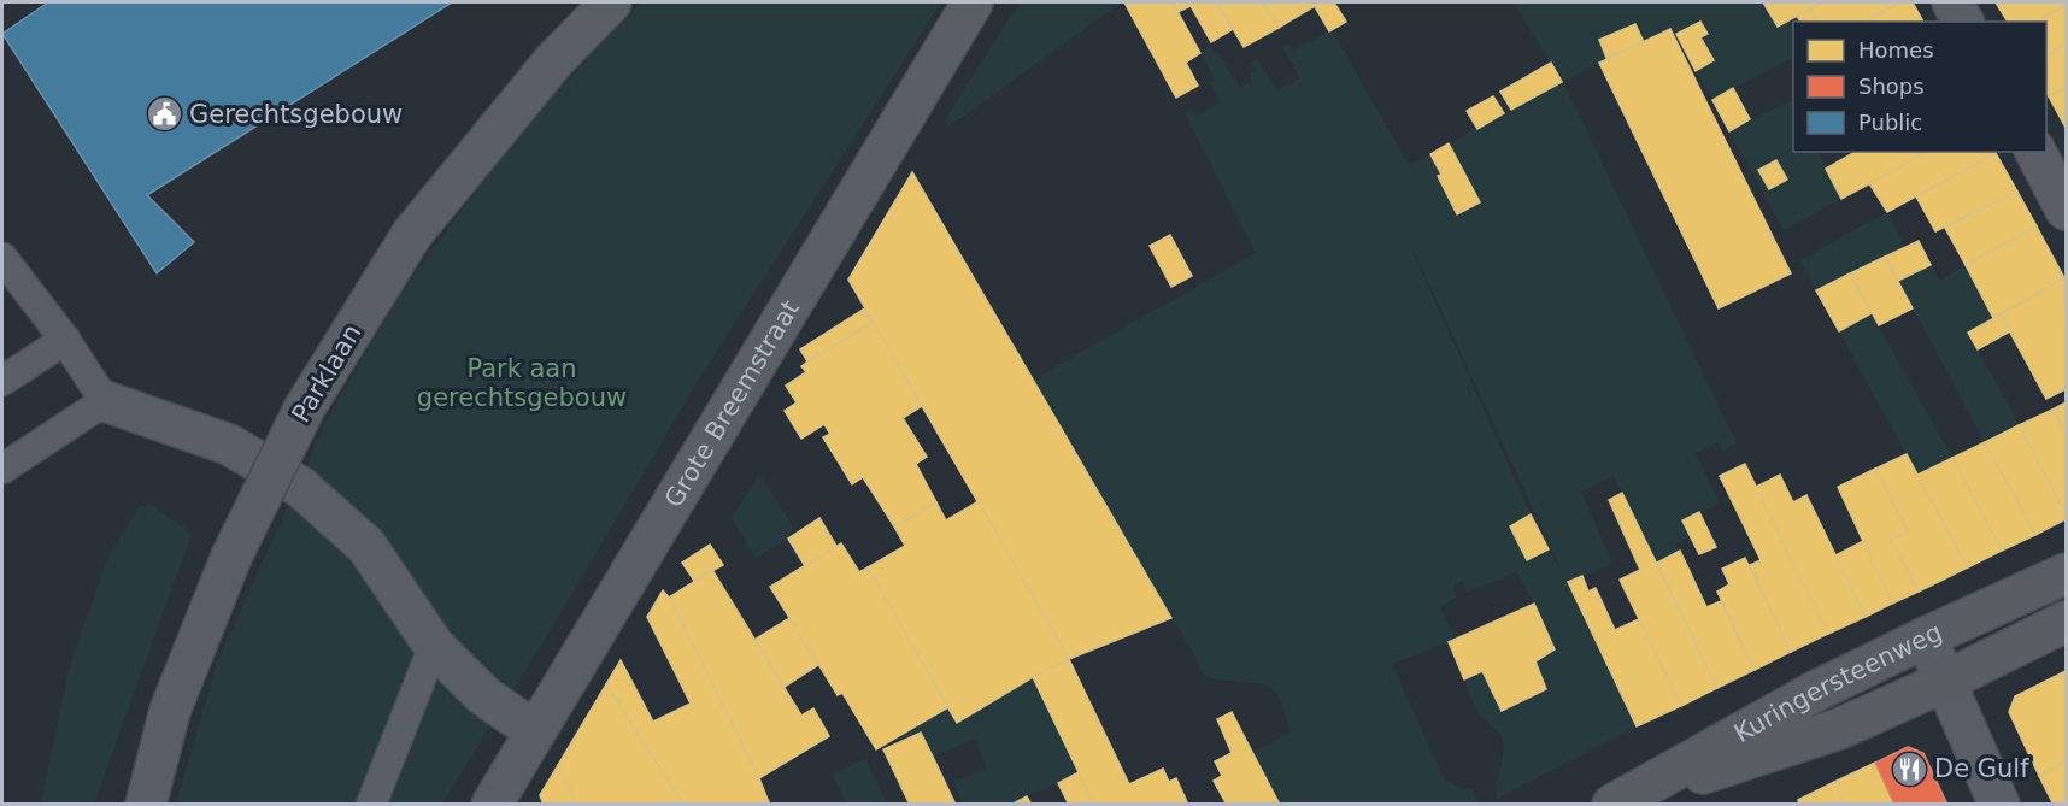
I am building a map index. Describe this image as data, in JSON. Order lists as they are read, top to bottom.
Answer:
{
  "streets": {
    "main road": ["Kuringersteenweg"],
    "street": ["Parklaan", "Grote Breemstraat"]
  },
  "parks": ["Park aan gerechtsgebouw"],
  "places": {
    "public building": ["Gerechtsgebouw"],
    "restaurant": ["De Gulf"]
  },
  "legend": ["Homes", "Shops", "Public"]
}
